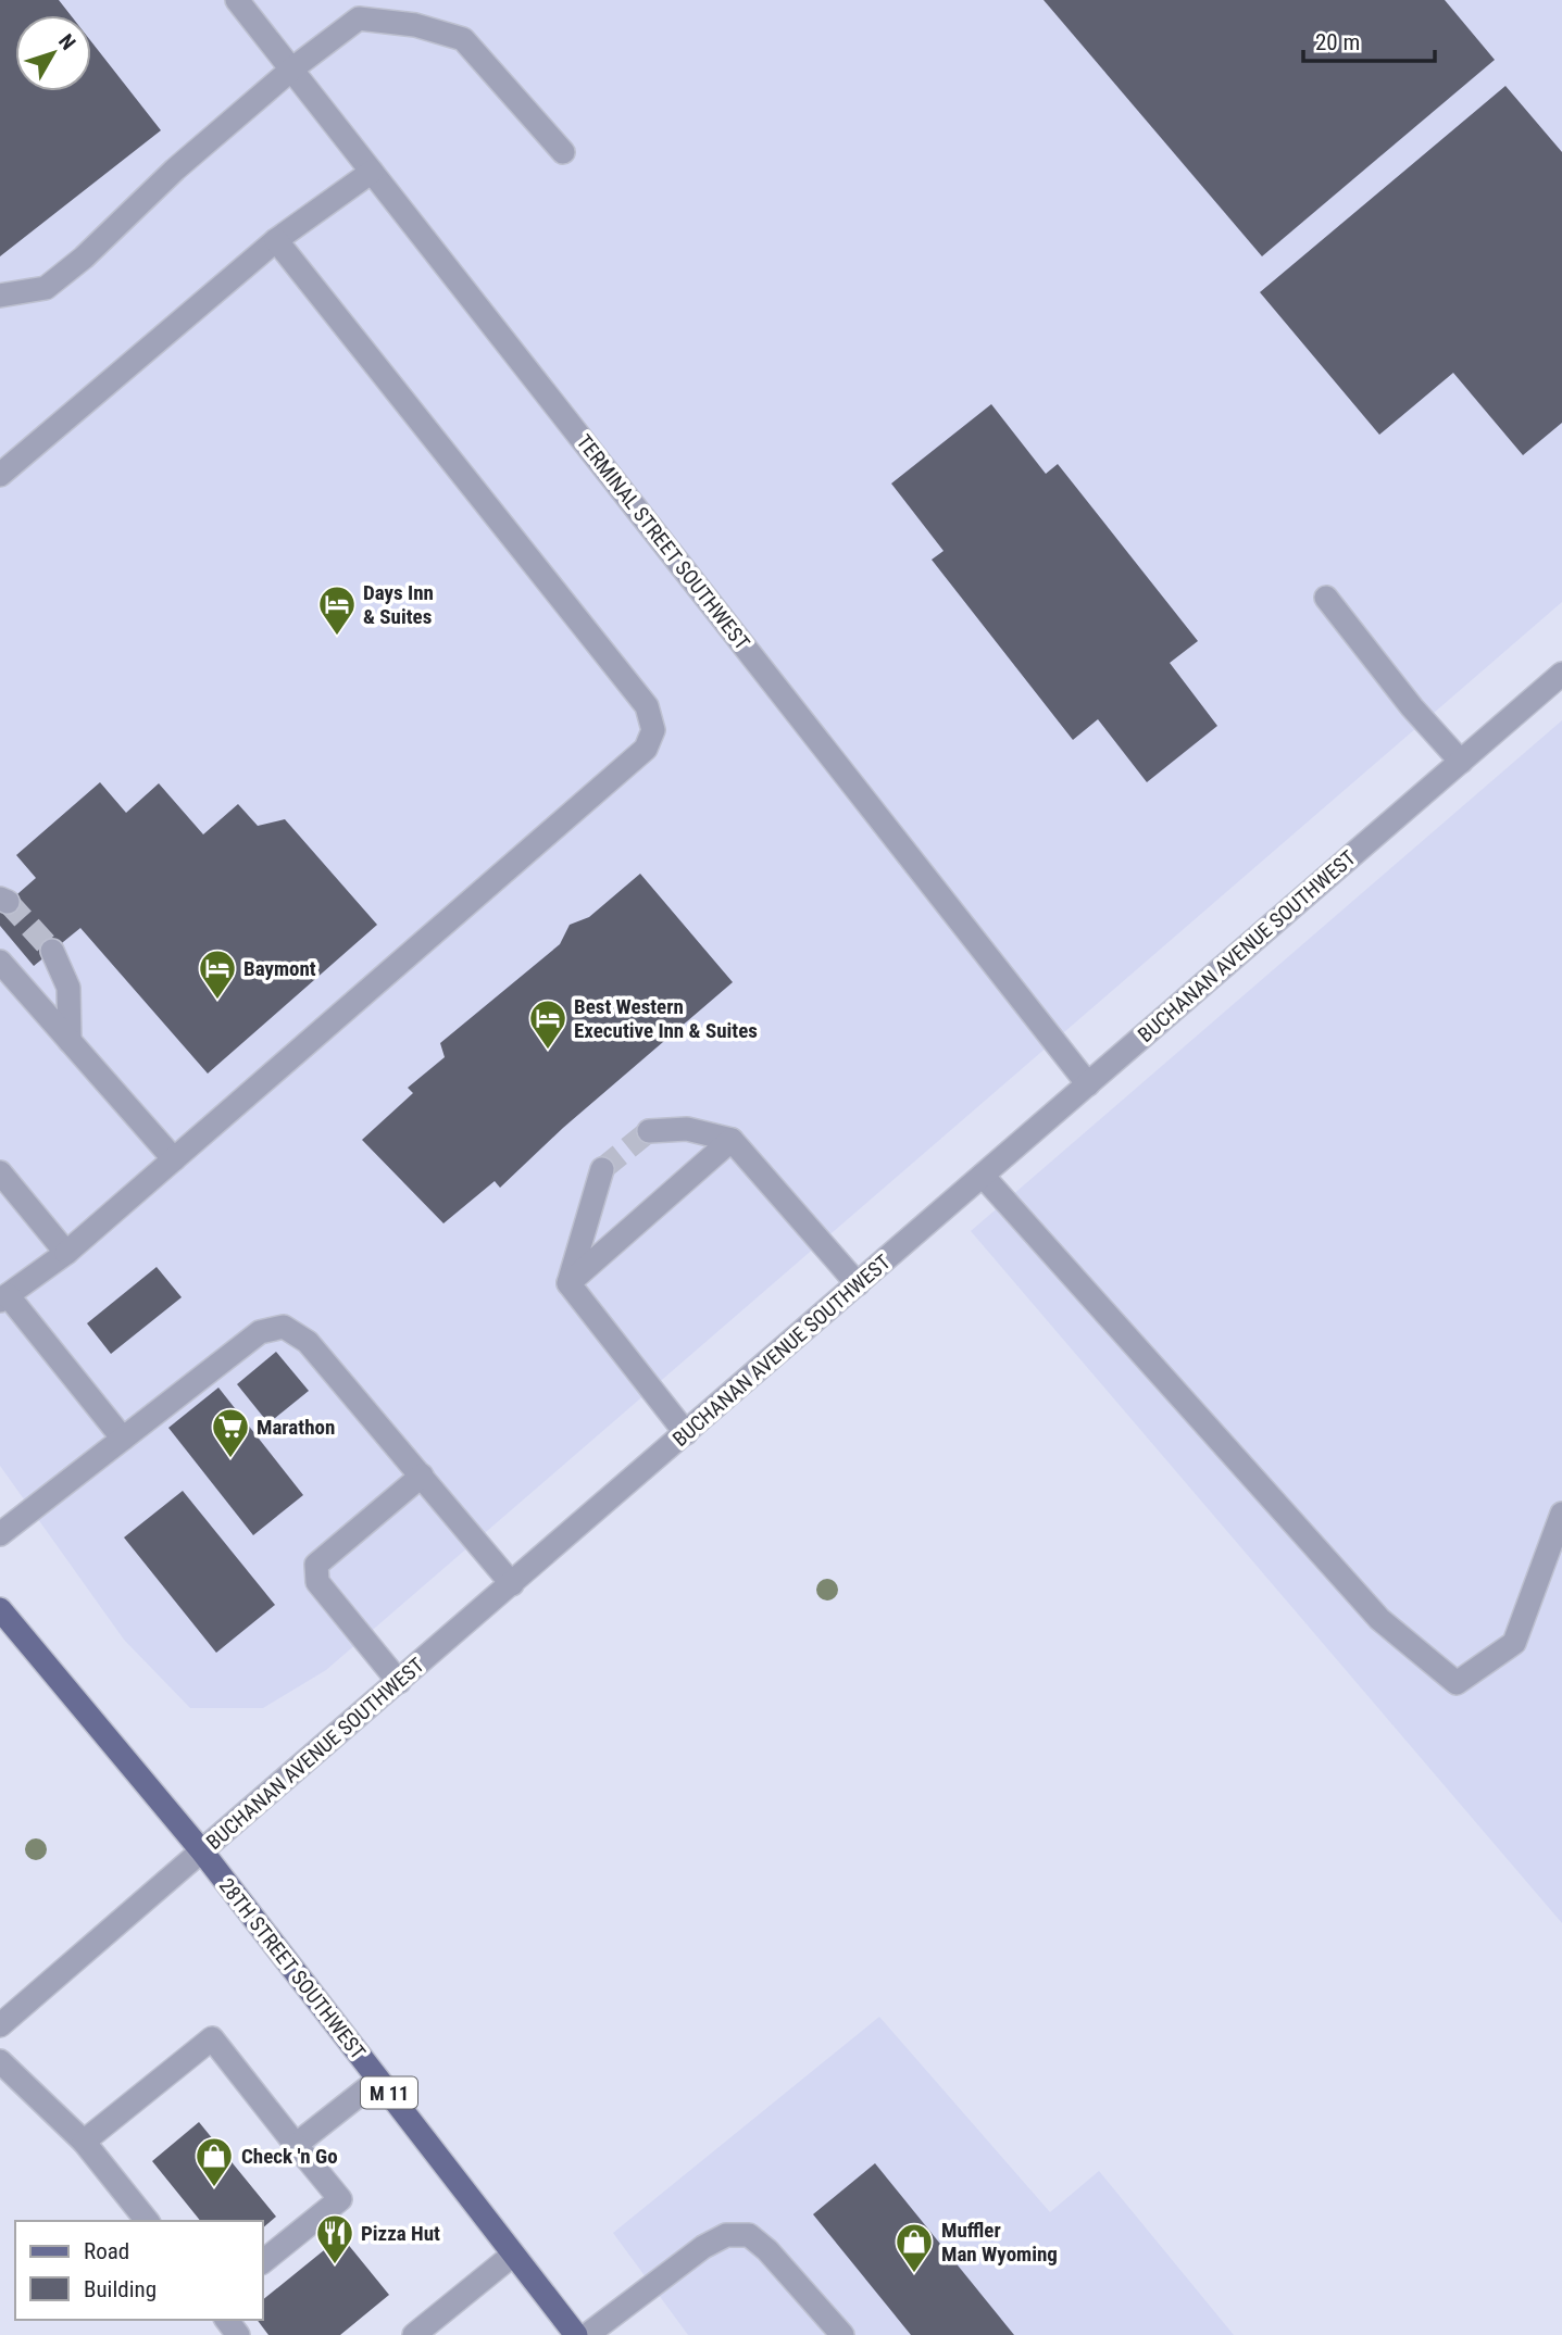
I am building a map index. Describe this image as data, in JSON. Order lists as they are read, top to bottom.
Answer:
{
  "streets": {
    "main road": ["28TH STREET SOUTHWEST", "M 11"],
    "street": ["TERMINAL STREET SOUTHWEST", "BUCHANAN AVENUE SOUTHWEST"]
  },
  "crossings": [
    ["TERMINAL STREET SOUTHWEST", "BUCHANAN AVENUE SOUTHWEST"],
    ["BUCHANAN AVENUE SOUTHWEST", "28TH STREET SOUTHWEST"]
  ],
  "places": {
    "hotel": ["Days Inn & Suites", "Baymont", "Best Western Executive Inn & Suites"],
    "supermarket": ["Marathon"],
    "shop": ["Check 'n Go", "Muffler Man Wyoming"],
    "restaurant": ["Pizza Hut"]
  },
  "legend": ["Road", "Building"],
  "scale_bar": "20 m",
  "north": "top right"
}
